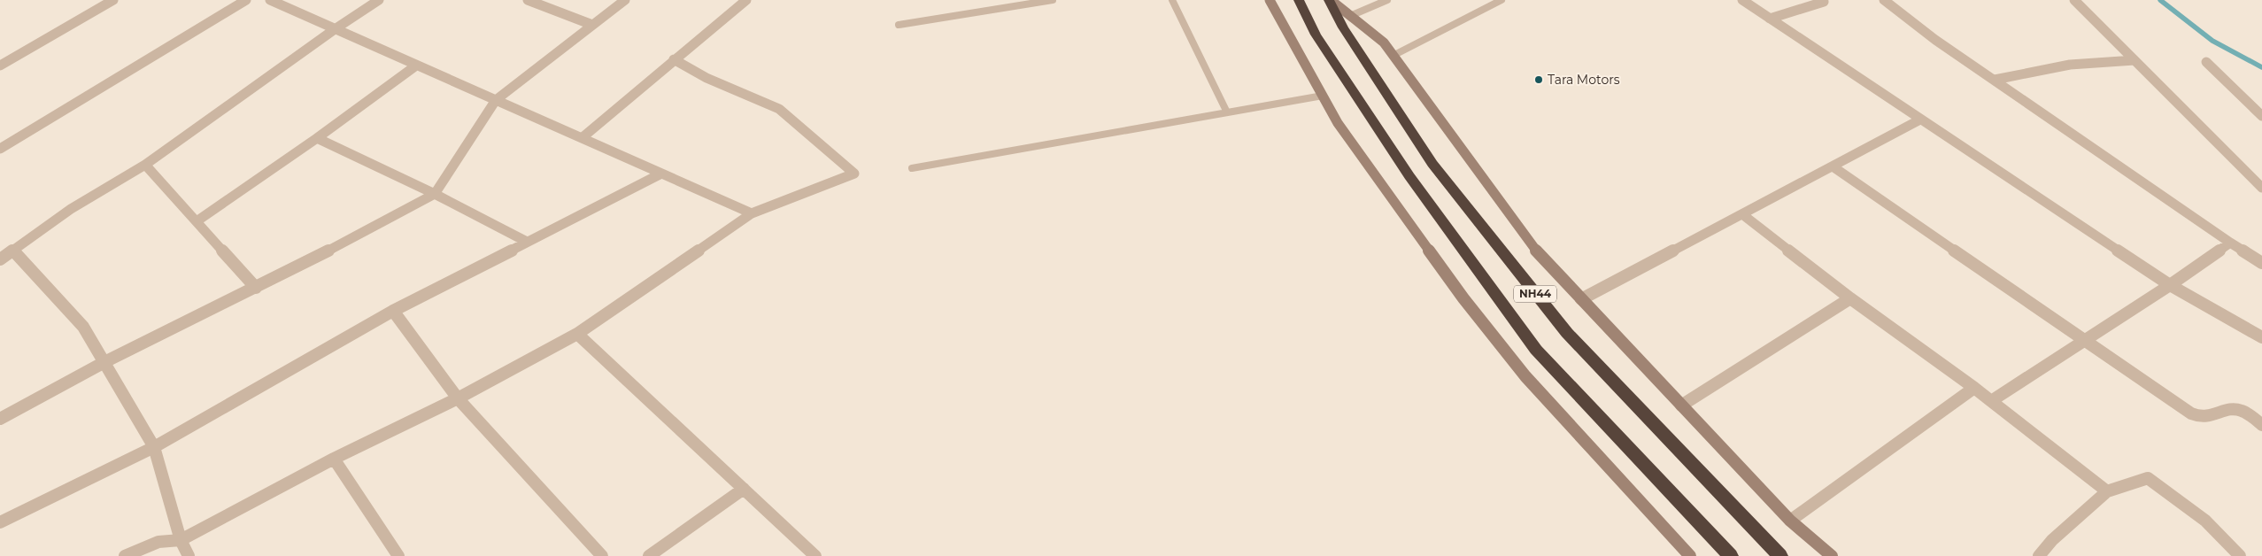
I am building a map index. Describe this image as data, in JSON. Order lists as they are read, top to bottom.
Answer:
{
  "streets": {
    "highway": ["NH44"]
  },
  "places": ["Tara Motors"]
}
